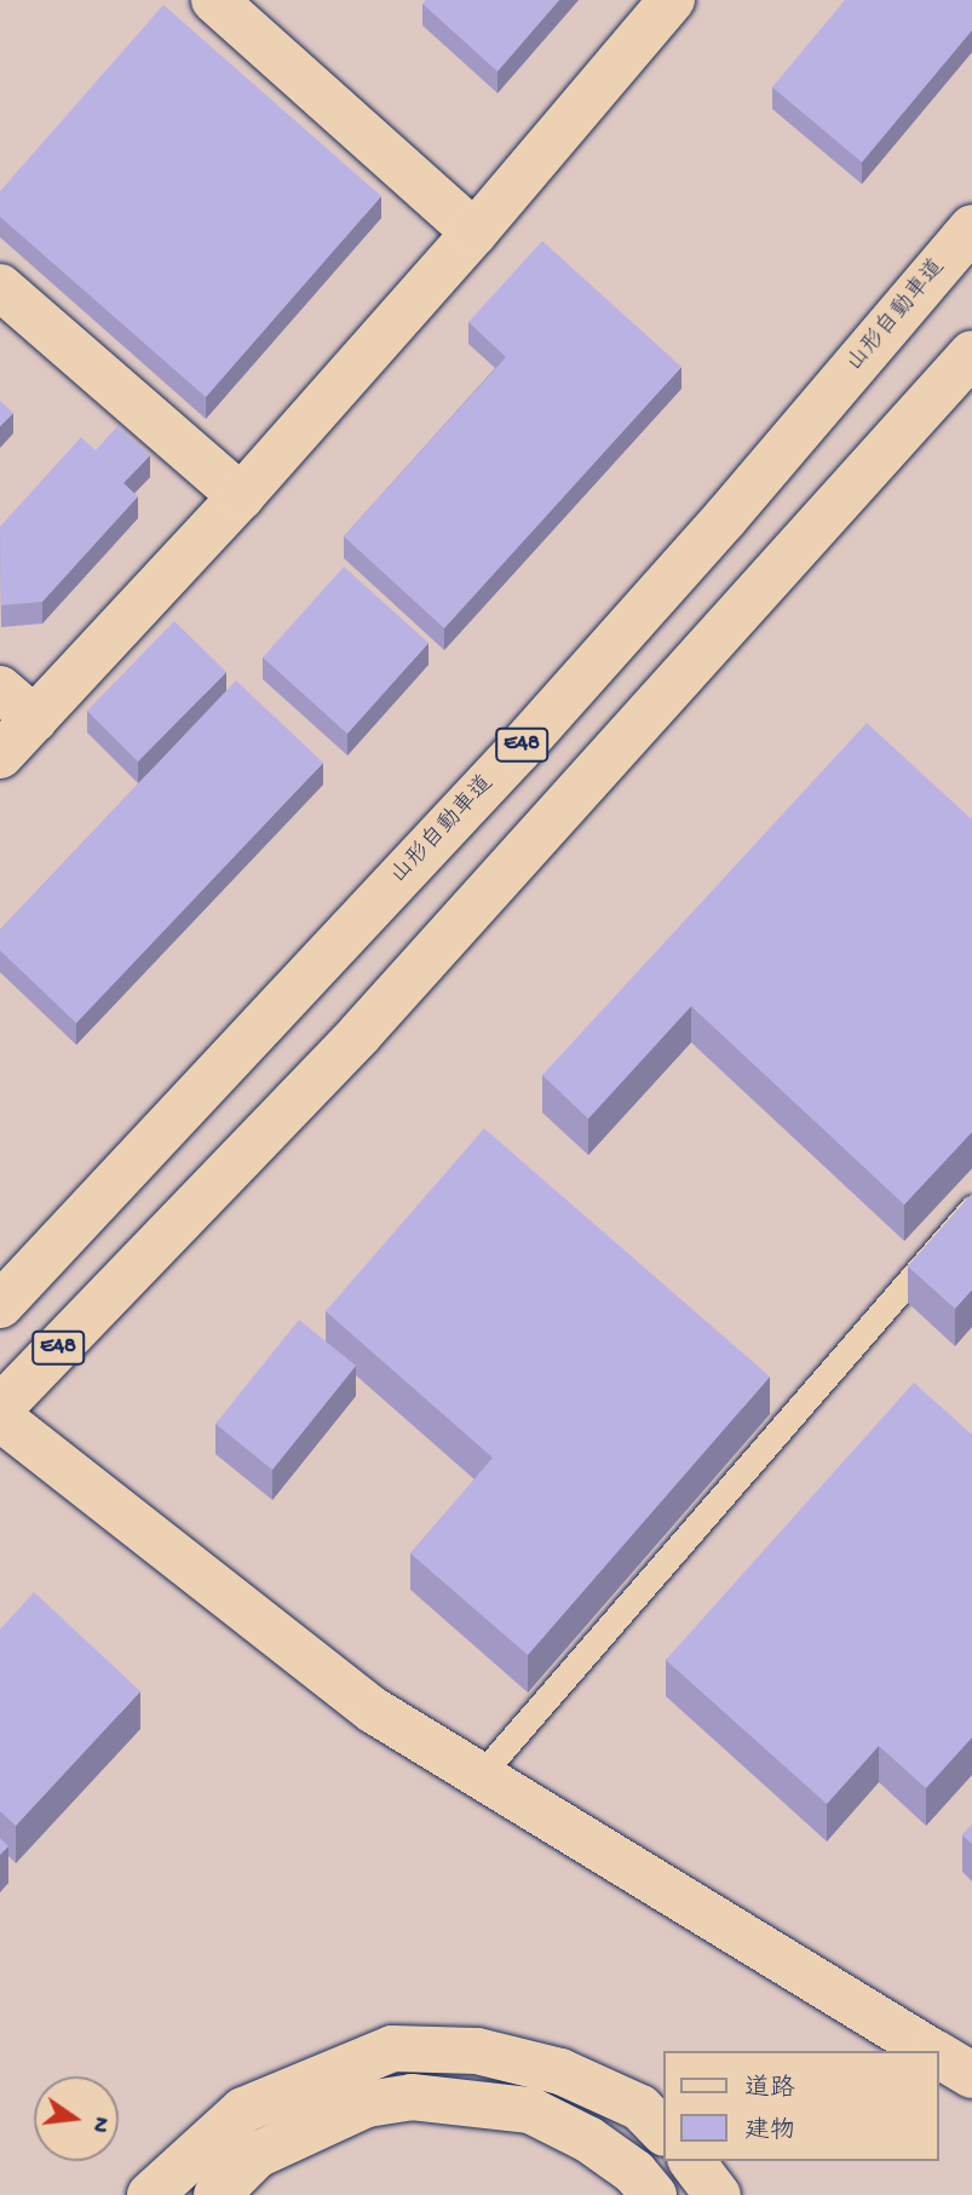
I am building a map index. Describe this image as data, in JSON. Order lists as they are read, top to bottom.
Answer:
{
  "streets": {
    "main road": ["山形自動車道", "E48"]
  },
  "legend": ["道路", "建物"],
  "north": "right"
}
